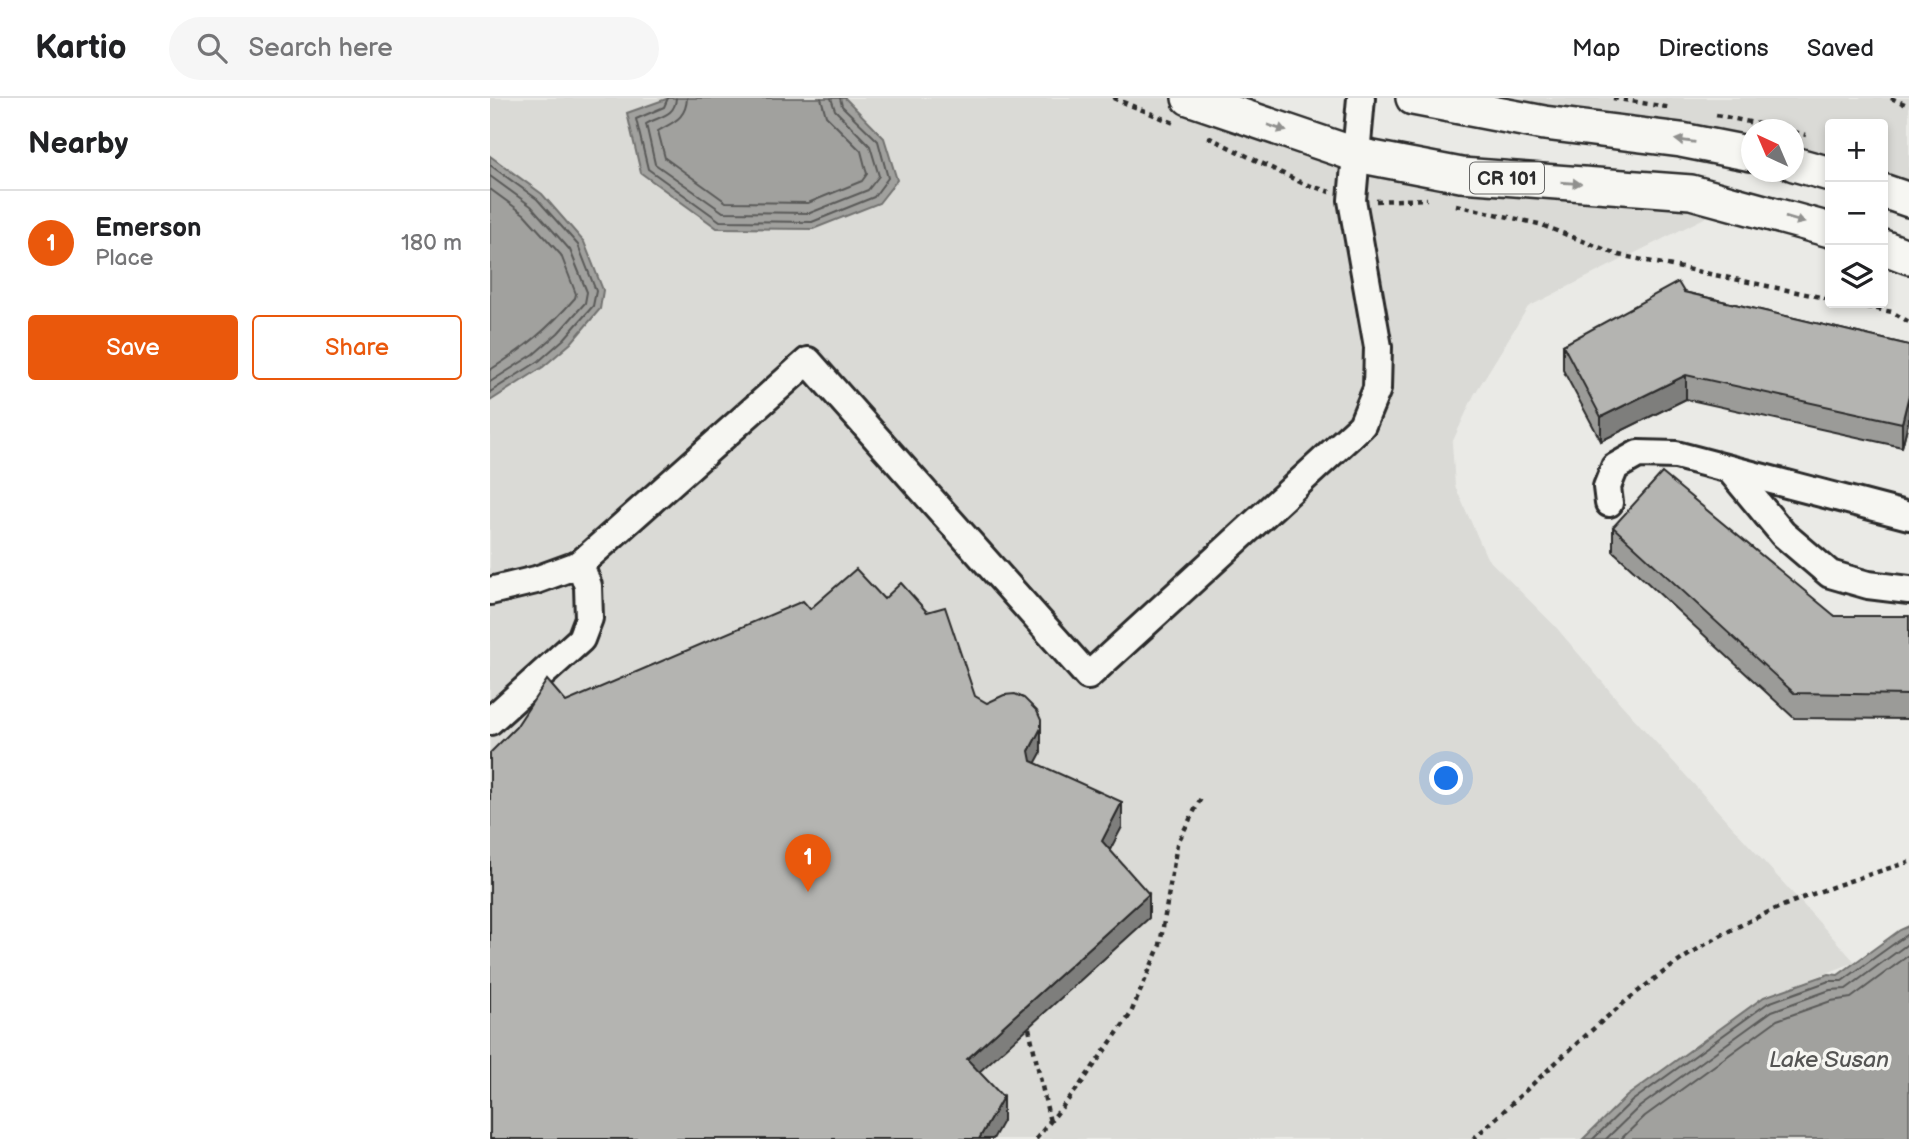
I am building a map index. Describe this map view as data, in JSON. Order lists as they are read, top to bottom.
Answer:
{
  "streets": {
    "main road": ["CR 101"]
  },
  "water": ["Lake Susan"],
  "north": "top left",
  "page": {
    "header": "Kartio",
    "search": "Search here",
    "nav": ["Map", "Directions", "Saved"],
    "heading": "Nearby",
    "map_buttons": ["+", "−"],
    "list": [
      {
        "mark": "1",
        "name": "Emerson",
        "note": "Place",
        "value": "180 m"
      }
    ],
    "buttons": ["Save", "Share"],
    "pins": "1"
  }
}
